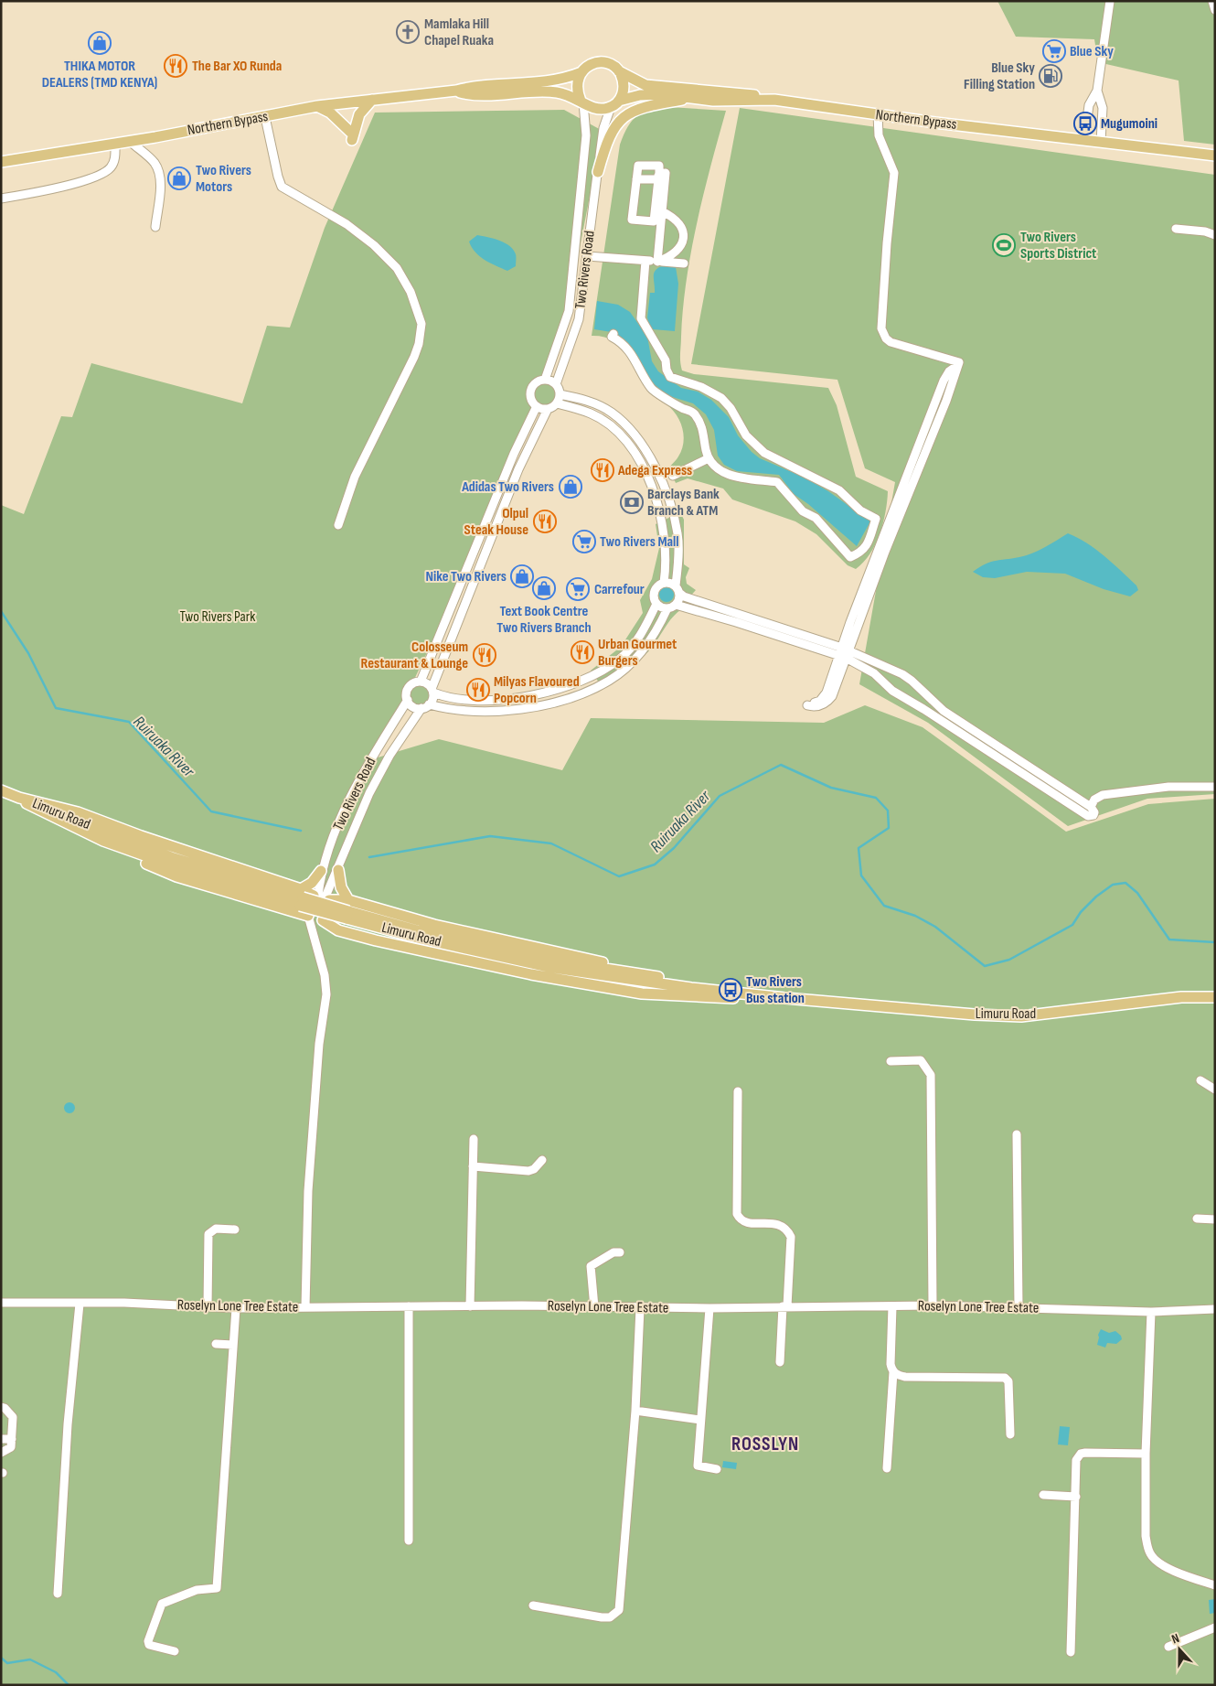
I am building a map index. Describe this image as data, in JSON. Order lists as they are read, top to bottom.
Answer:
{
  "streets": {
    "main road": ["Northern Bypass", "Limuru Road"],
    "street": ["Two Rivers Road", "Roselyn Lone Tree Estate"]
  },
  "crossings": [
    ["Northern Bypass", "Two Rivers Road"],
    ["Two Rivers Road", "Limuru Road"]
  ],
  "districts": ["ROSSLYN"],
  "water": ["Ruiruaka River"],
  "parks": ["Two Rivers Park"],
  "places": {
    "church": ["Mamlaka Hill Chapel Ruaka"],
    "shop": [
      "THIKA MOTOR DEALERS (TMD KENYA)",
      "Two Rivers Motors",
      "Adidas Two Rivers",
      "Nike Two Rivers",
      "Text Book Centre Two Rivers Branch"
    ],
    "supermarket": ["Blue Sky", "Two Rivers Mall", "Carrefour"],
    "restaurant": [
      "The Bar XO Runda",
      "Adega Express",
      "Olpul Steak House",
      "Urban Gourmet Burgers",
      "Colosseum Restaurant & Lounge",
      "Milyas Flavoured Popcorn"
    ],
    "fuel station": ["Blue Sky Filling Station"],
    "bus stop": ["Mugumoini", "Two Rivers Bus station"],
    "sports": ["Two Rivers Sports District"],
    "bank": ["Barclays Bank Branch & ATM"]
  },
  "north": "top"
}
